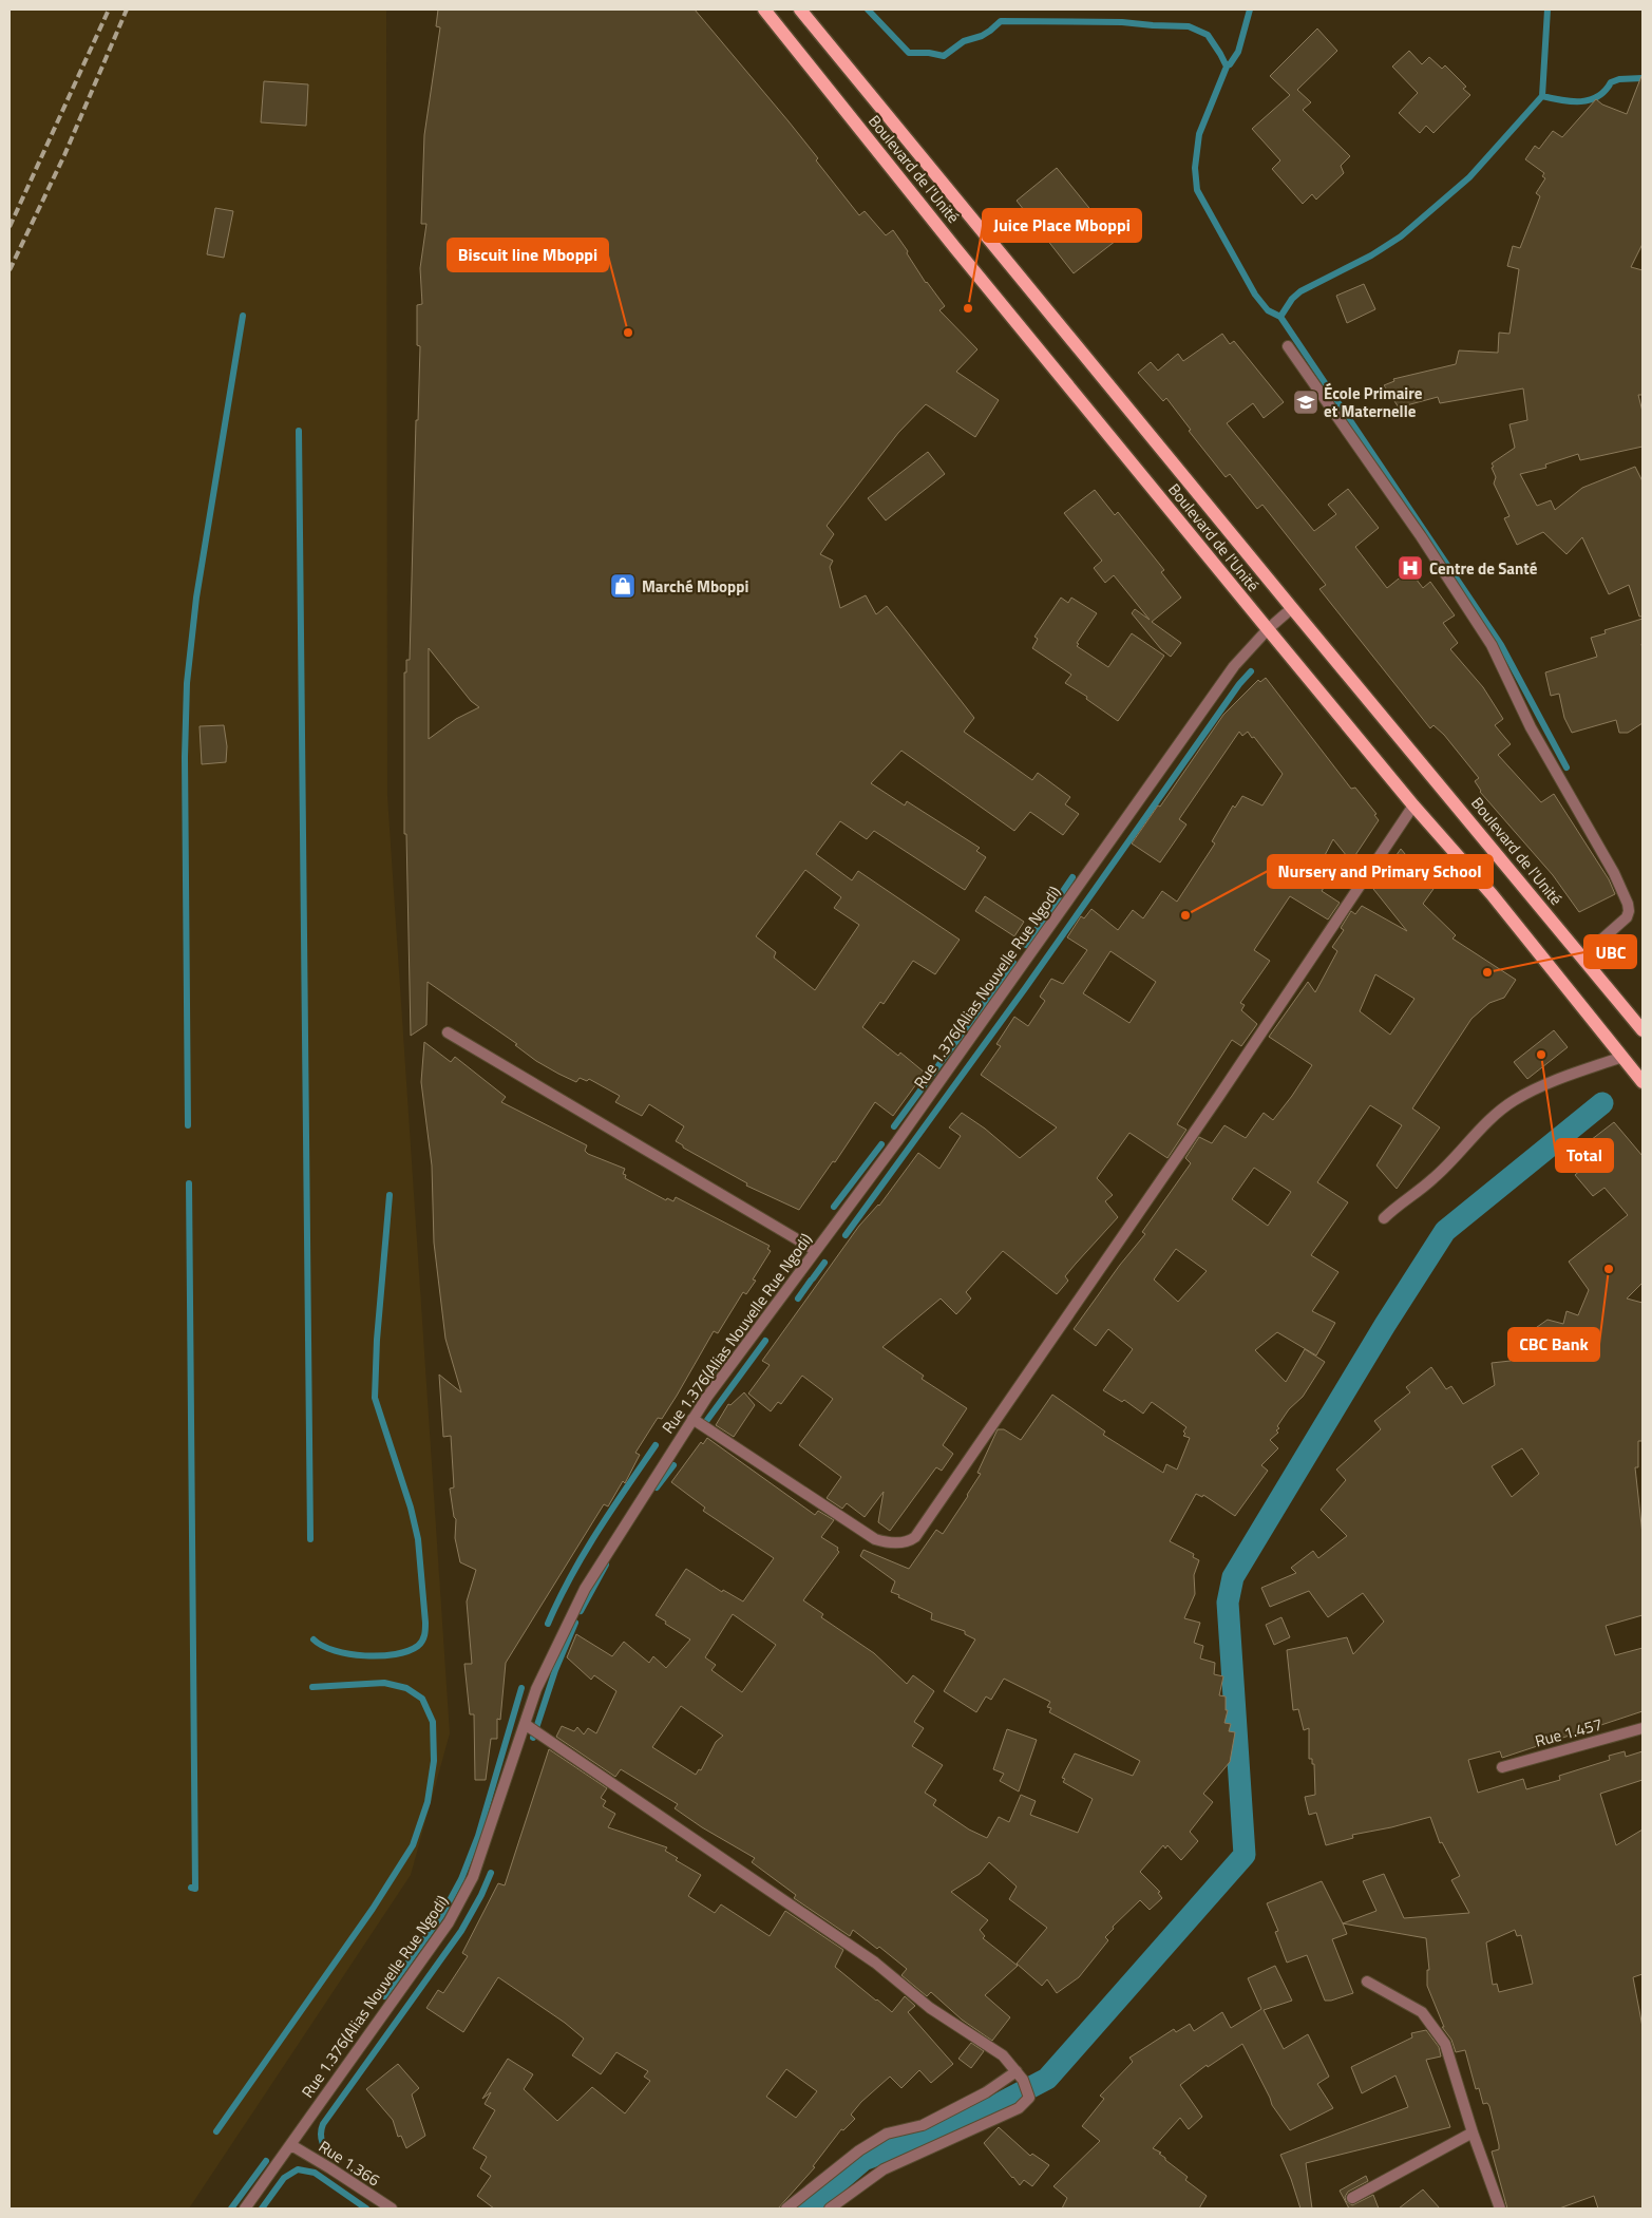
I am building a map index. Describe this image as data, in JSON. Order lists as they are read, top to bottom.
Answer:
{
  "streets": {
    "main road": ["Boulevard de l'Unité"],
    "street": ["Rue 1.376(Alias Nouvelle Rue Ngodi)", "Rue 1.457", "Rue 1.366"]
  },
  "crossings": [
    ["Boulevard de l'Unité", "Rue 1.376(Alias Nouvelle Rue Ngodi)"],
    ["Rue 1.376(Alias Nouvelle Rue Ngodi)", "Rue 1.366"]
  ],
  "places": {
    "other": [
      "Juice Place Mboppi",
      "Biscuit line Mboppi",
      "Nursery and Primary School",
      "UBC",
      "Total",
      "CBC Bank"
    ],
    "school or university": ["École Primaire et Maternelle"],
    "hospital": ["Centre de Santé"],
    "shop": ["Marché Mboppi"]
  }
}
